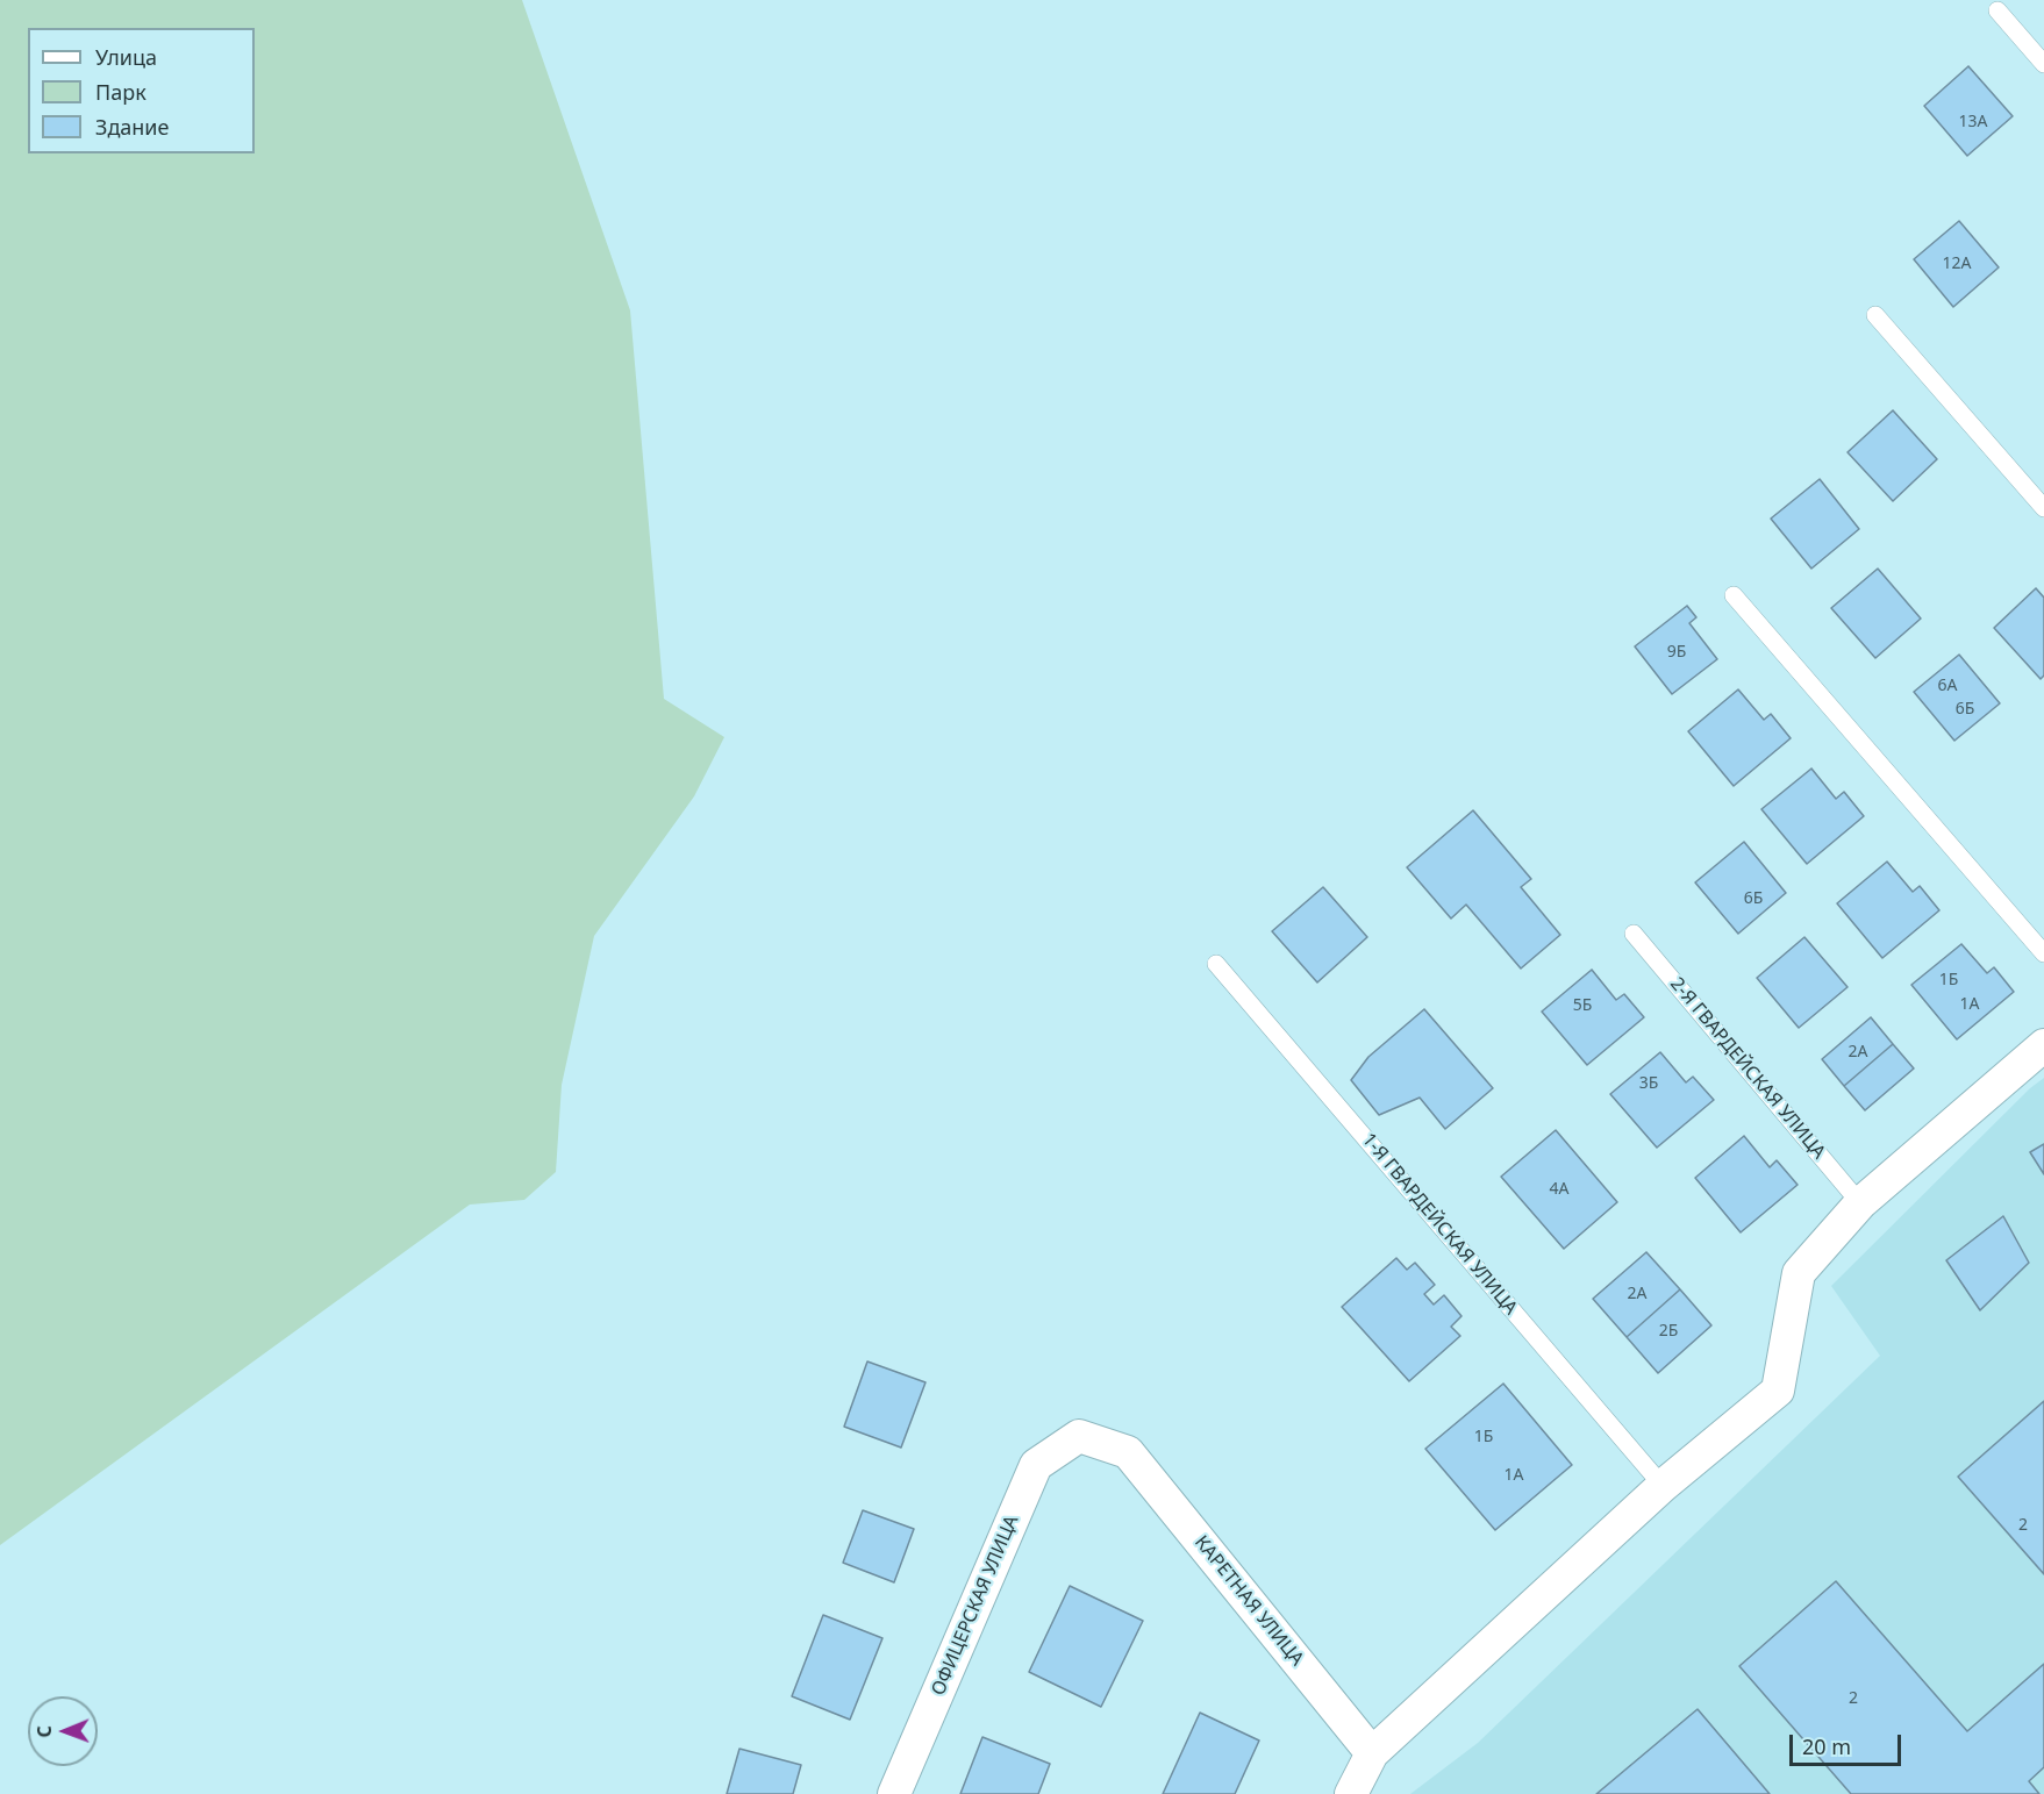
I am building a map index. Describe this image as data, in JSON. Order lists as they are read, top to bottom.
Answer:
{
  "streets": {
    "street": ["КАРЕТНАЯ УЛИЦА", "ОФИЦЕРСКАЯ УЛИЦА"],
    "lane": ["2-Я ГВАРДЕЙСКАЯ УЛИЦА", "1-Я ГВАРДЕЙСКАЯ УЛИЦА"]
  },
  "crossings": [
    ["КАРЕТНАЯ УЛИЦА", "ОФИЦЕРСКАЯ УЛИЦА"]
  ],
  "house_numbers": [
    "13А",
    "12А",
    "9Б",
    "6А",
    "6Б",
    "6Б",
    "1Б",
    "1А",
    "5Б",
    "2А",
    "3Б",
    "4А",
    "2А",
    "2Б",
    "1Б",
    "1А",
    "2",
    "2"
  ],
  "legend": ["Улица", "Парк", "Здание"],
  "scale_bar": "20 m",
  "north": "left"
}
